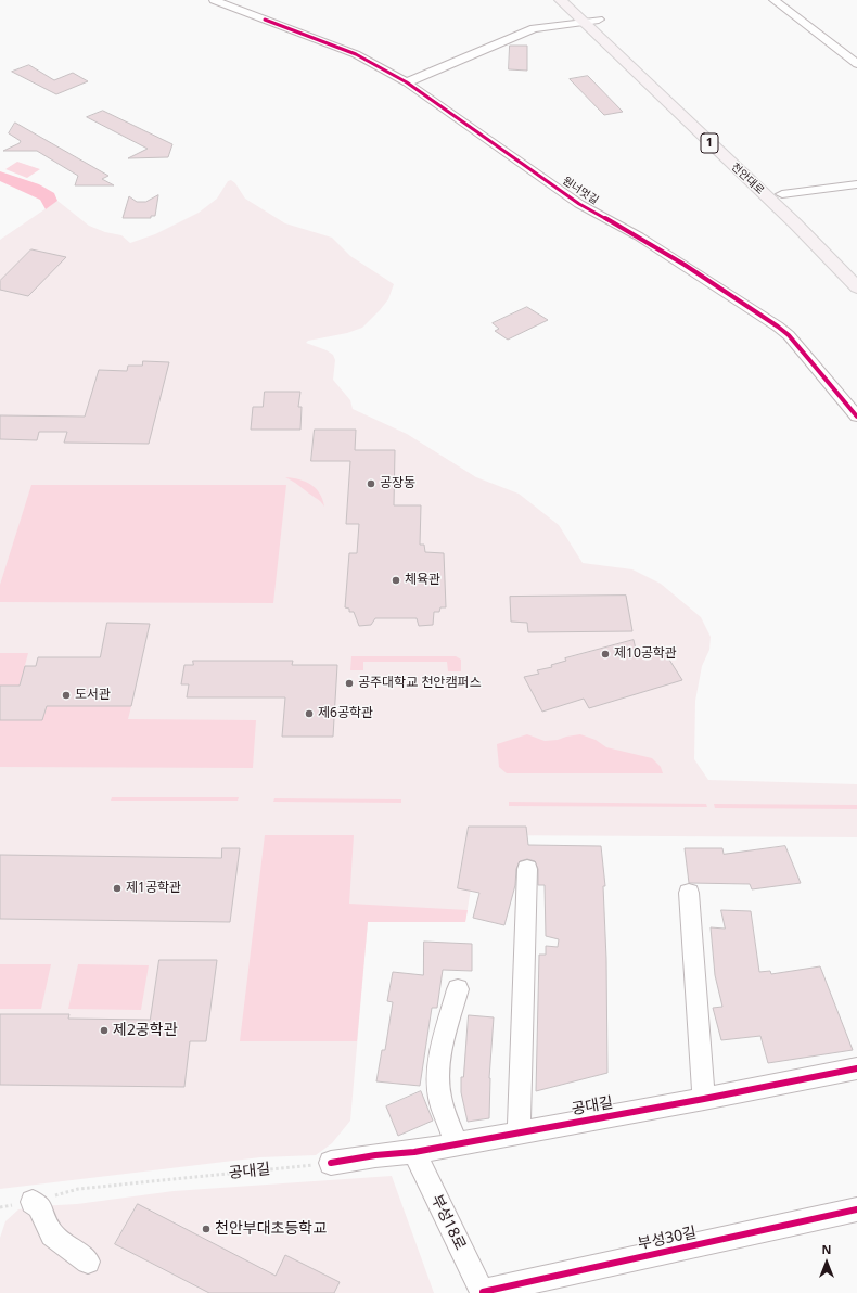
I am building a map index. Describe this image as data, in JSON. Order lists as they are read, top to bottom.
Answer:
{
  "streets": {
    "main road": ["1", "천안대로"],
    "street": [
      "원너멋길",
      "공대길",
      "부성18로",
      "부성30길"
    ]
  },
  "crossings": [
    ["공대길", "부성18로"],
    ["부성18로", "부성30길"]
  ],
  "places": [
    "공장동",
    "체육관",
    "제10공학관",
    "공주대학교 천안캠퍼스",
    "도서관",
    "제6공학관",
    "제1공학관",
    "제2공학관",
    "천안부대초등학교"
  ],
  "north": "top"
}
